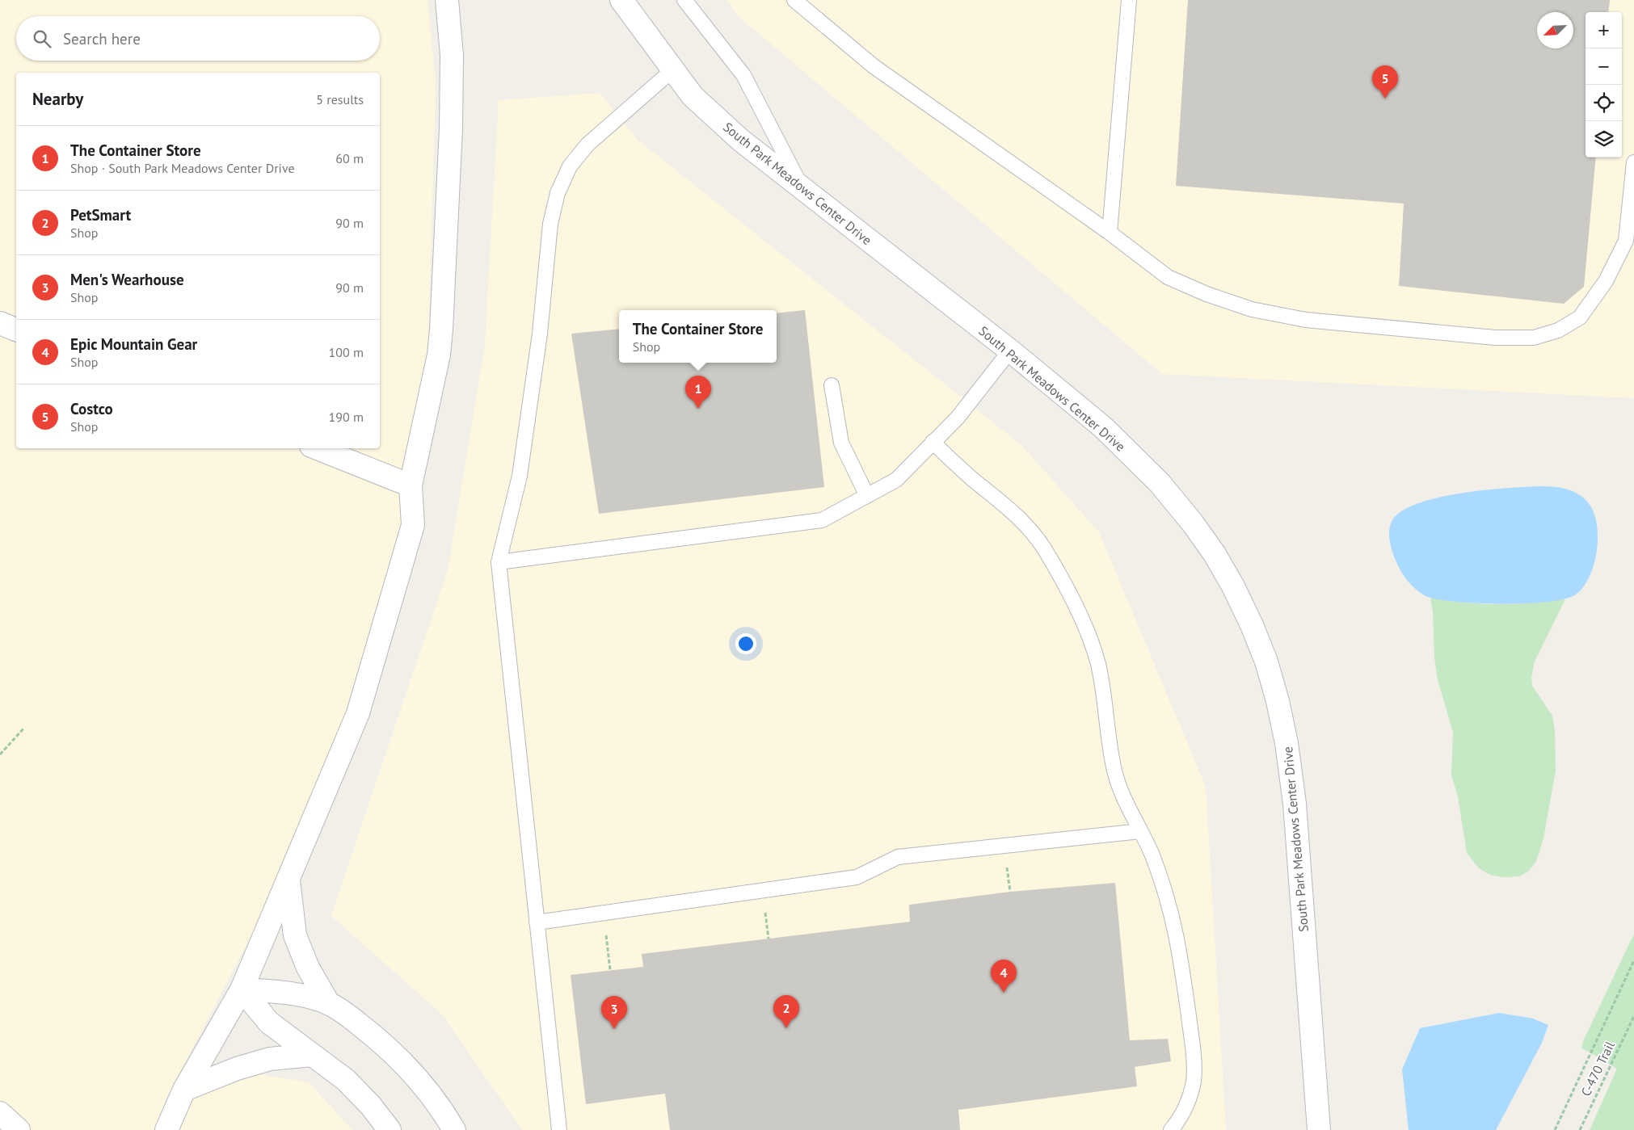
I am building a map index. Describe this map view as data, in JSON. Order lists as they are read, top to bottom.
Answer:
{
  "streets": {
    "street": ["South Park Meadows Center Drive"],
    "path": ["C-470 Trail"]
  },
  "north": "bottom left",
  "page": {
    "map_buttons": ["+", "−"],
    "search": "Search here",
    "pins": [
      "5",
      "1",
      "4",
      "2",
      "3"
    ],
    "heading": ["Nearby", "5 results"],
    "list": [
      {
        "mark": "1",
        "name": "The Container Store",
        "note": "Shop · South Park Meadows Center Drive",
        "value": "60 m"
      },
      {
        "mark": "2",
        "name": "PetSmart",
        "note": "Shop",
        "value": "90 m"
      },
      {
        "mark": "3",
        "name": "Men's Wearhouse",
        "note": "Shop",
        "value": "90 m"
      },
      {
        "mark": "4",
        "name": "Epic Mountain Gear",
        "note": "Shop",
        "value": "100 m"
      },
      {
        "mark": "5",
        "name": "Costco",
        "note": "Shop",
        "value": "190 m"
      }
    ],
    "popup": ["The Container Store", "Shop"]
  }
}
